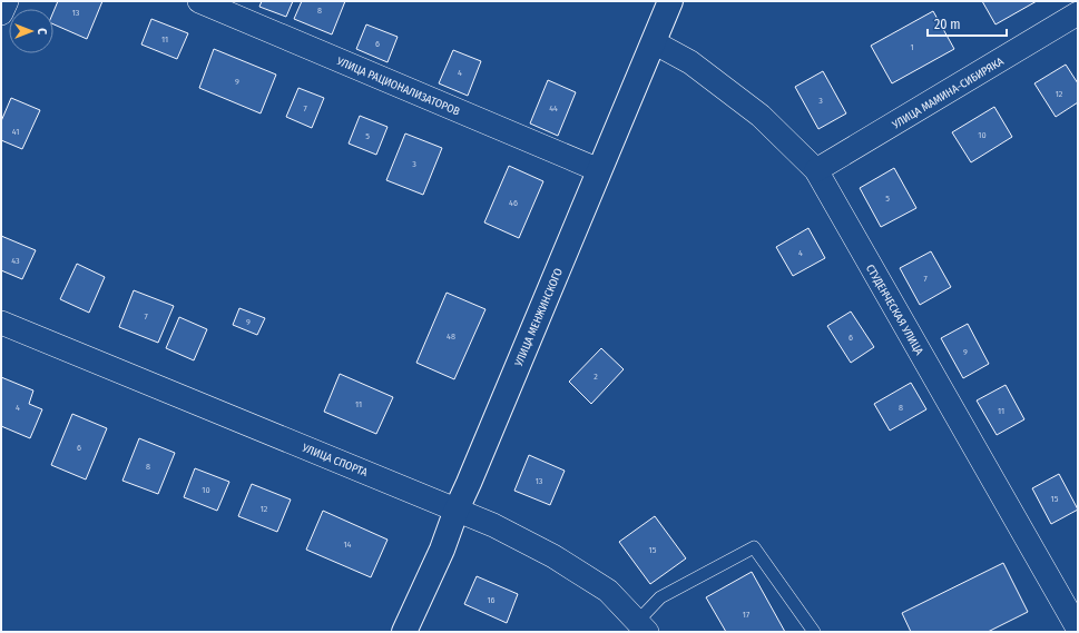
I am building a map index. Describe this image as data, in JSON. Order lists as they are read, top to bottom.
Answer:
{
  "streets": {
    "street": [
      "УЛИЦА РАЦИОНАЛИЗАТОРОВ",
      "УЛИЦА МАМИНА-СИБИРЯКА",
      "СТУДЕНЧЕСКАЯ УЛИЦА",
      "УЛИЦА МЕНЖИНСКОГО",
      "УЛИЦА СПОРТА"
    ]
  },
  "crossings": [
    ["УЛИЦА РАЦИОНАЛИЗАТОРОВ", "УЛИЦА МЕНЖИНСКОГО"],
    ["УЛИЦА МАМИНА-СИБИРЯКА", "СТУДЕНЧЕСКАЯ УЛИЦА"],
    ["СТУДЕНЧЕСКАЯ УЛИЦА", "УЛИЦА МЕНЖИНСКОГО"],
    ["УЛИЦА МЕНЖИНСКОГО", "УЛИЦА СПОРТА"]
  ],
  "house_numbers": [
    "8",
    "13",
    "11",
    "6",
    "1",
    "4",
    "9",
    "12",
    "3",
    "7",
    "44",
    "41",
    "10",
    "5",
    "3",
    "5",
    "46",
    "4",
    "43",
    "7",
    "7",
    "9",
    "48",
    "6",
    "9",
    "2",
    "11",
    "4",
    "8",
    "11",
    "6",
    "8",
    "13",
    "10",
    "15",
    "12",
    "14",
    "15",
    "16",
    "17"
  ],
  "scale_bar": "20 m",
  "north": "right"
}
